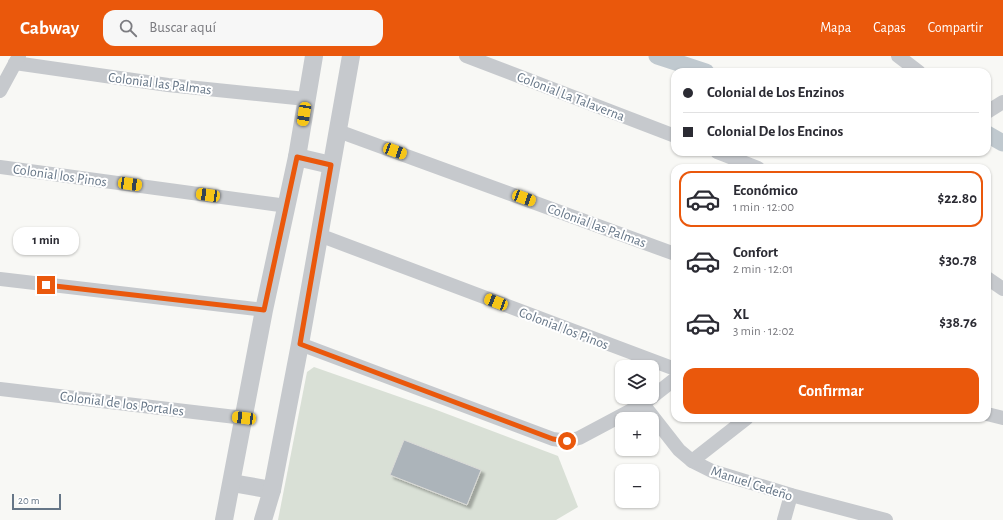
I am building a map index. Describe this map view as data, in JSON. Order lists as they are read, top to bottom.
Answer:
{
  "streets": {
    "street": [
      "Colonial las Palmas",
      "Colonial La Talaverna",
      "Colonial los Pinos",
      "Colonial de los Portales",
      "Manuel Cedeño"
    ]
  },
  "scale_bar": "20 m",
  "page": {
    "header": "Cabway",
    "search": "Buscar aquí",
    "nav": ["Mapa", "Capas", "Compartir"],
    "banner": ["Colonial de Los Enzinos", "Colonial De los Encinos"],
    "list": [
      {
        "name": "Económico",
        "note": "1 min · 12:00",
        "value": "$22.80"
      },
      {
        "name": "Confort",
        "note": "2 min · 12:01",
        "value": "$30.78"
      },
      {
        "name": "XL",
        "note": "3 min · 12:02",
        "value": "$38.76"
      }
    ],
    "bubble": "1 min",
    "map_buttons": ["+", "−"],
    "buttons": "Confirmar",
    "scale": "20 m"
  }
}
